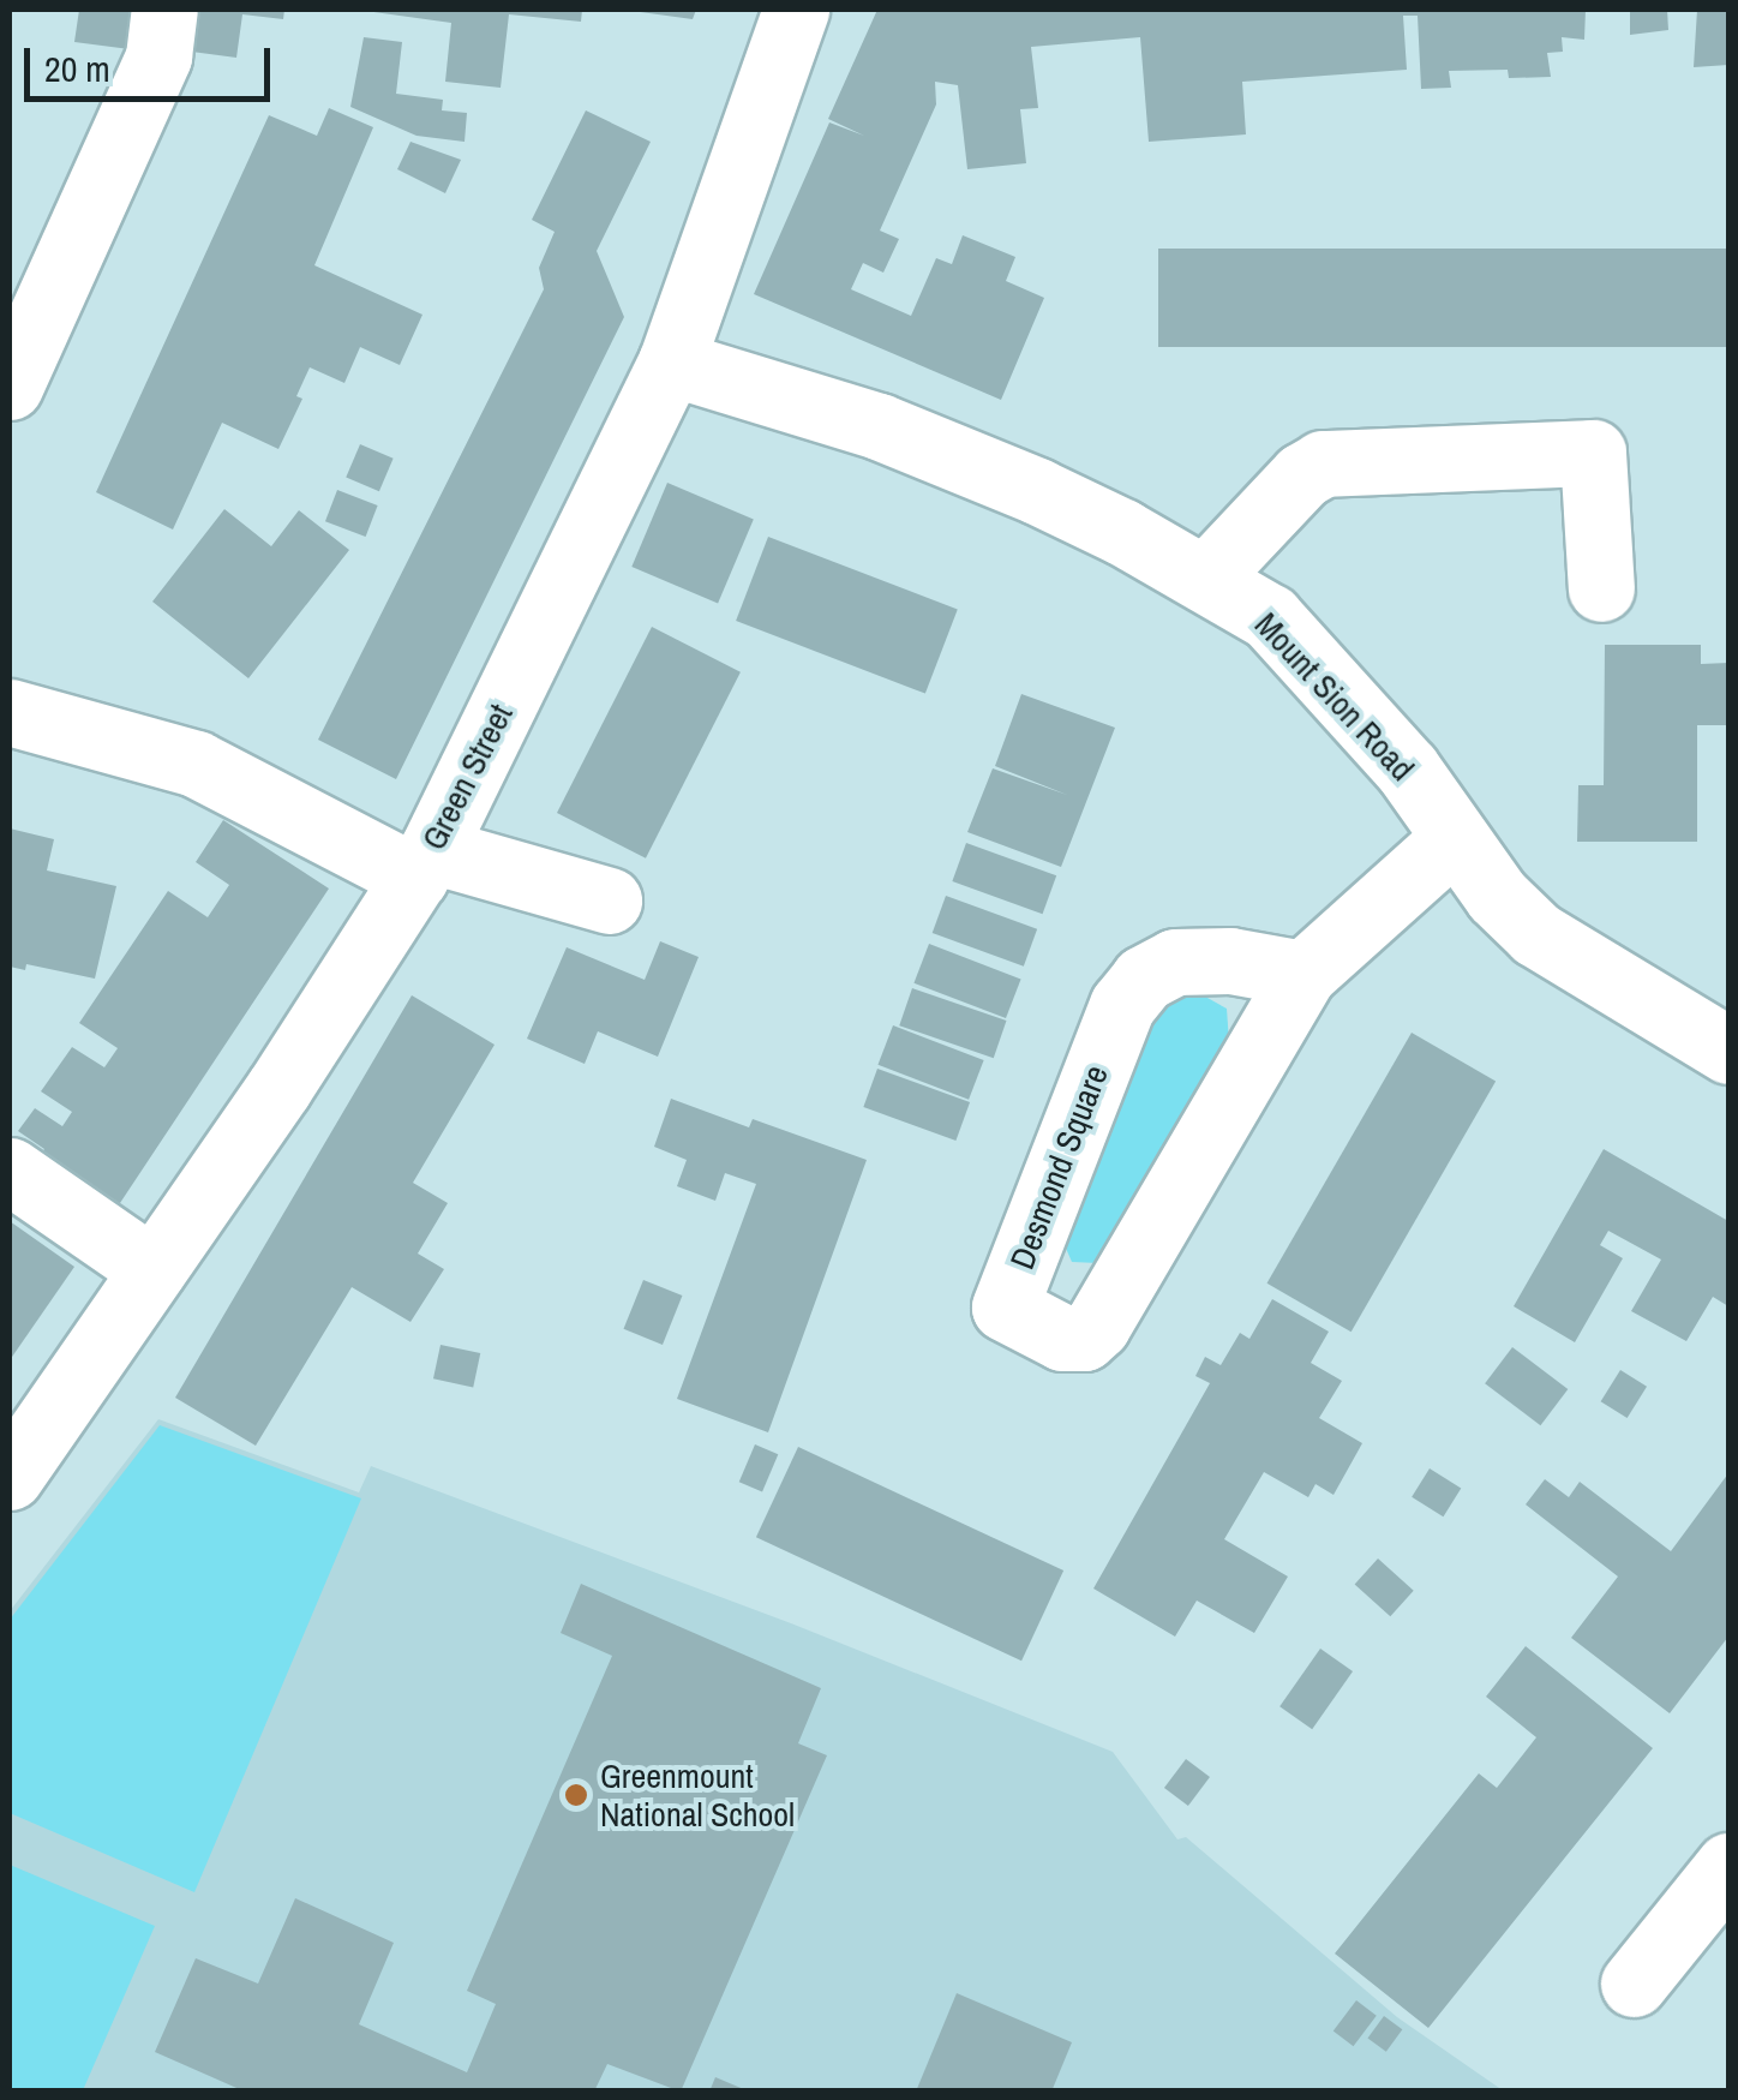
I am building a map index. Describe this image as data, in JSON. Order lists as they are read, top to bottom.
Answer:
{
  "streets": {
    "street": ["Mount Sion Road", "Green Street", "Desmond Square"]
  },
  "crossings": [
    ["Mount Sion Road", "Green Street"],
    ["Mount Sion Road", "Desmond Square"]
  ],
  "places": ["Greenmount National School"],
  "scale_bar": "20 m"
}
